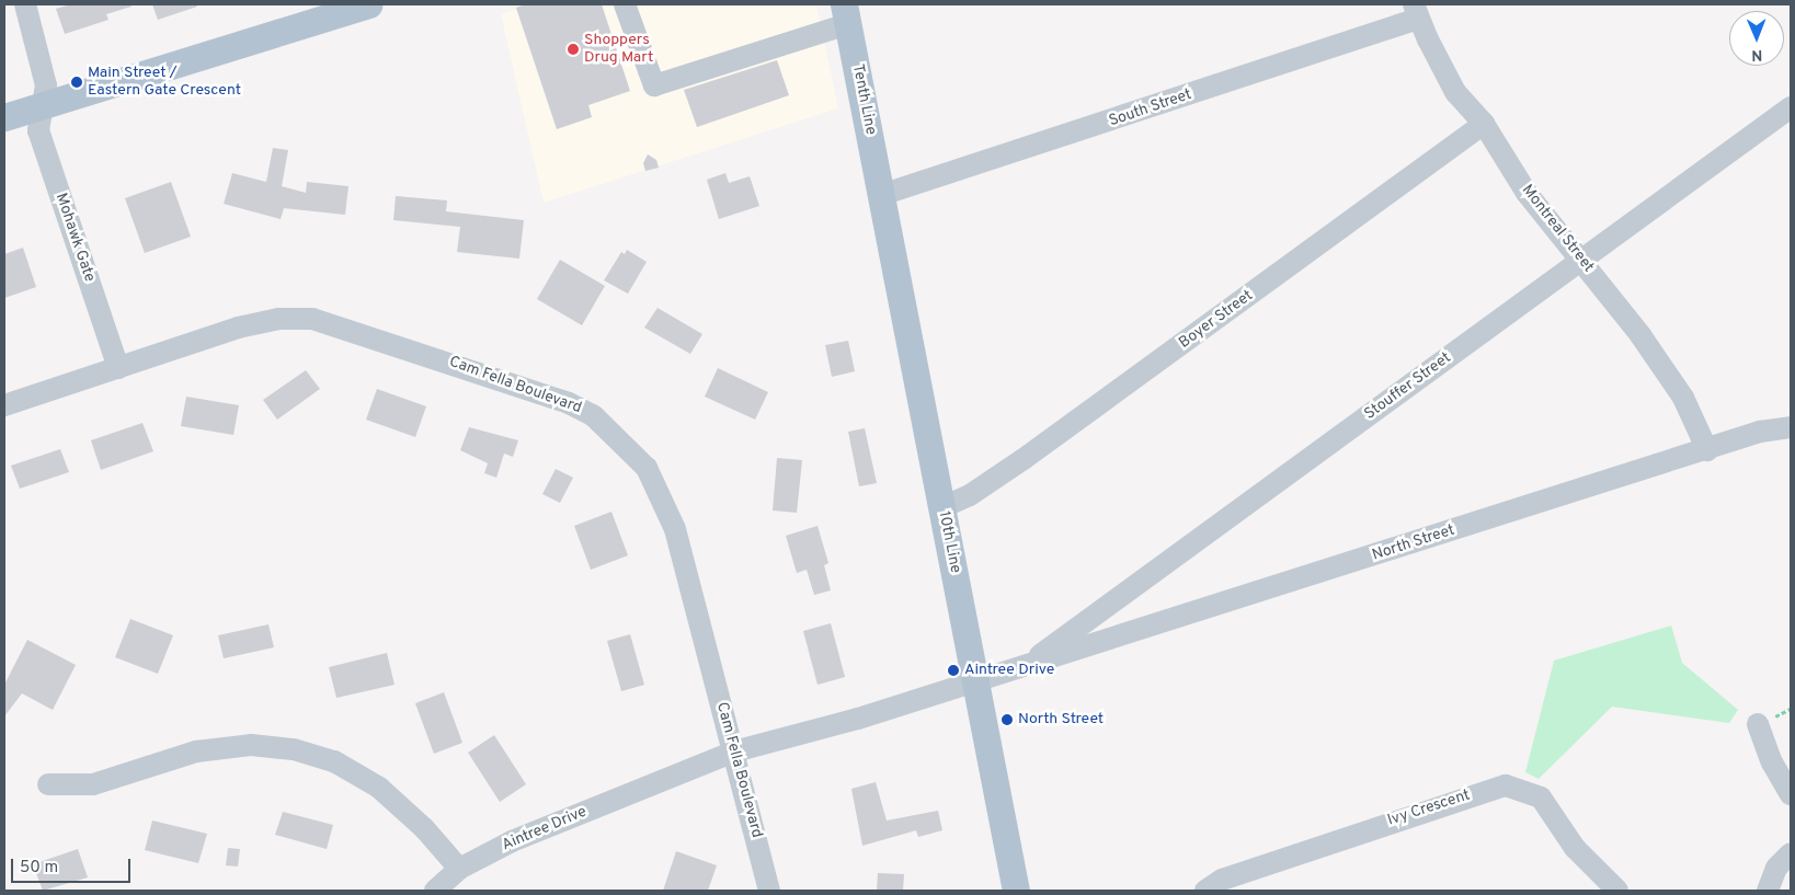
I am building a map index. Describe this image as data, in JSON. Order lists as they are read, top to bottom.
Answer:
{
  "streets": {
    "main road": ["Tenth Line", "10th Line"],
    "street": [
      "South Street",
      "Montreal Street",
      "Mohawk Gate",
      "Boyer Street",
      "Cam Fella Boulevard",
      "Stouffer Street",
      "North Street",
      "Ivy Crescent",
      "Aintree Drive"
    ]
  },
  "crossings": [
    ["Tenth Line", "South Street"],
    ["Tenth Line", "10th Line"],
    ["South Street", "Montreal Street"],
    ["South Street", "10th Line"],
    ["Montreal Street", "Boyer Street"],
    ["Montreal Street", "Stouffer Street"],
    ["Montreal Street", "North Street"],
    ["Mohawk Gate", "Cam Fella Boulevard"],
    ["Boyer Street", "10th Line"],
    ["Cam Fella Boulevard", "Aintree Drive"],
    ["Stouffer Street", "North Street"],
    ["10th Line", "North Street"],
    ["10th Line", "Aintree Drive"],
    ["North Street", "Aintree Drive"]
  ],
  "places": [
    "Shoppers Drug Mart",
    "Main Street / Eastern Gate Crescent",
    "Aintree Drive",
    "North Street"
  ],
  "scale_bar": "50 m",
  "north": "bottom"
}
